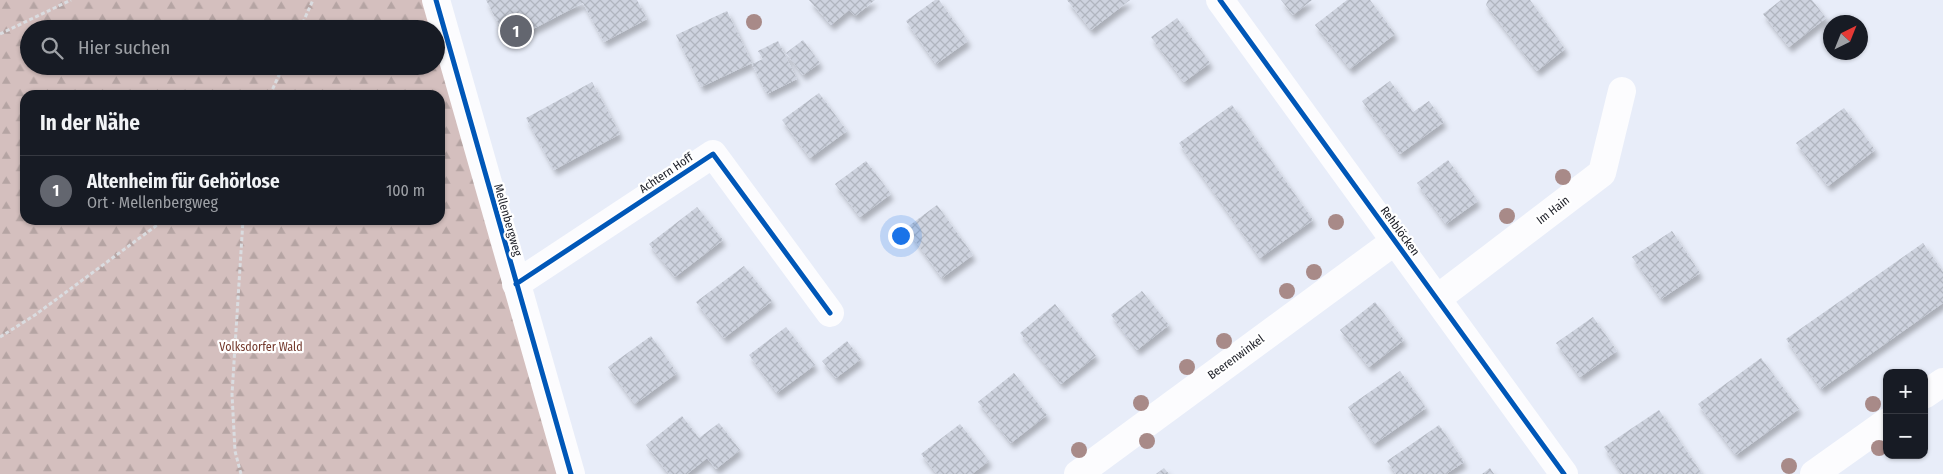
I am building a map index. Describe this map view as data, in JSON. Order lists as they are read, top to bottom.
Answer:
{
  "streets": {
    "street": [
      "Achtern Hoff",
      "Im Hain",
      "Mellenbergweg",
      "Rehblöcken",
      "Beerenwinkel"
    ]
  },
  "crossings": [
    ["Achtern Hoff", "Mellenbergweg"],
    ["Im Hain", "Rehblöcken"],
    ["Rehblöcken", "Beerenwinkel"]
  ],
  "parks": ["Volksdorfer Wald"],
  "north": "top right",
  "page": {
    "pins": "1",
    "search": "Hier suchen",
    "heading": "In der Nähe",
    "list": [
      {
        "mark": "1",
        "name": "Altenheim für Gehörlose",
        "note": "Ort · Mellenbergweg",
        "value": "100 m"
      }
    ],
    "map_buttons": ["+", "−"]
  }
}
